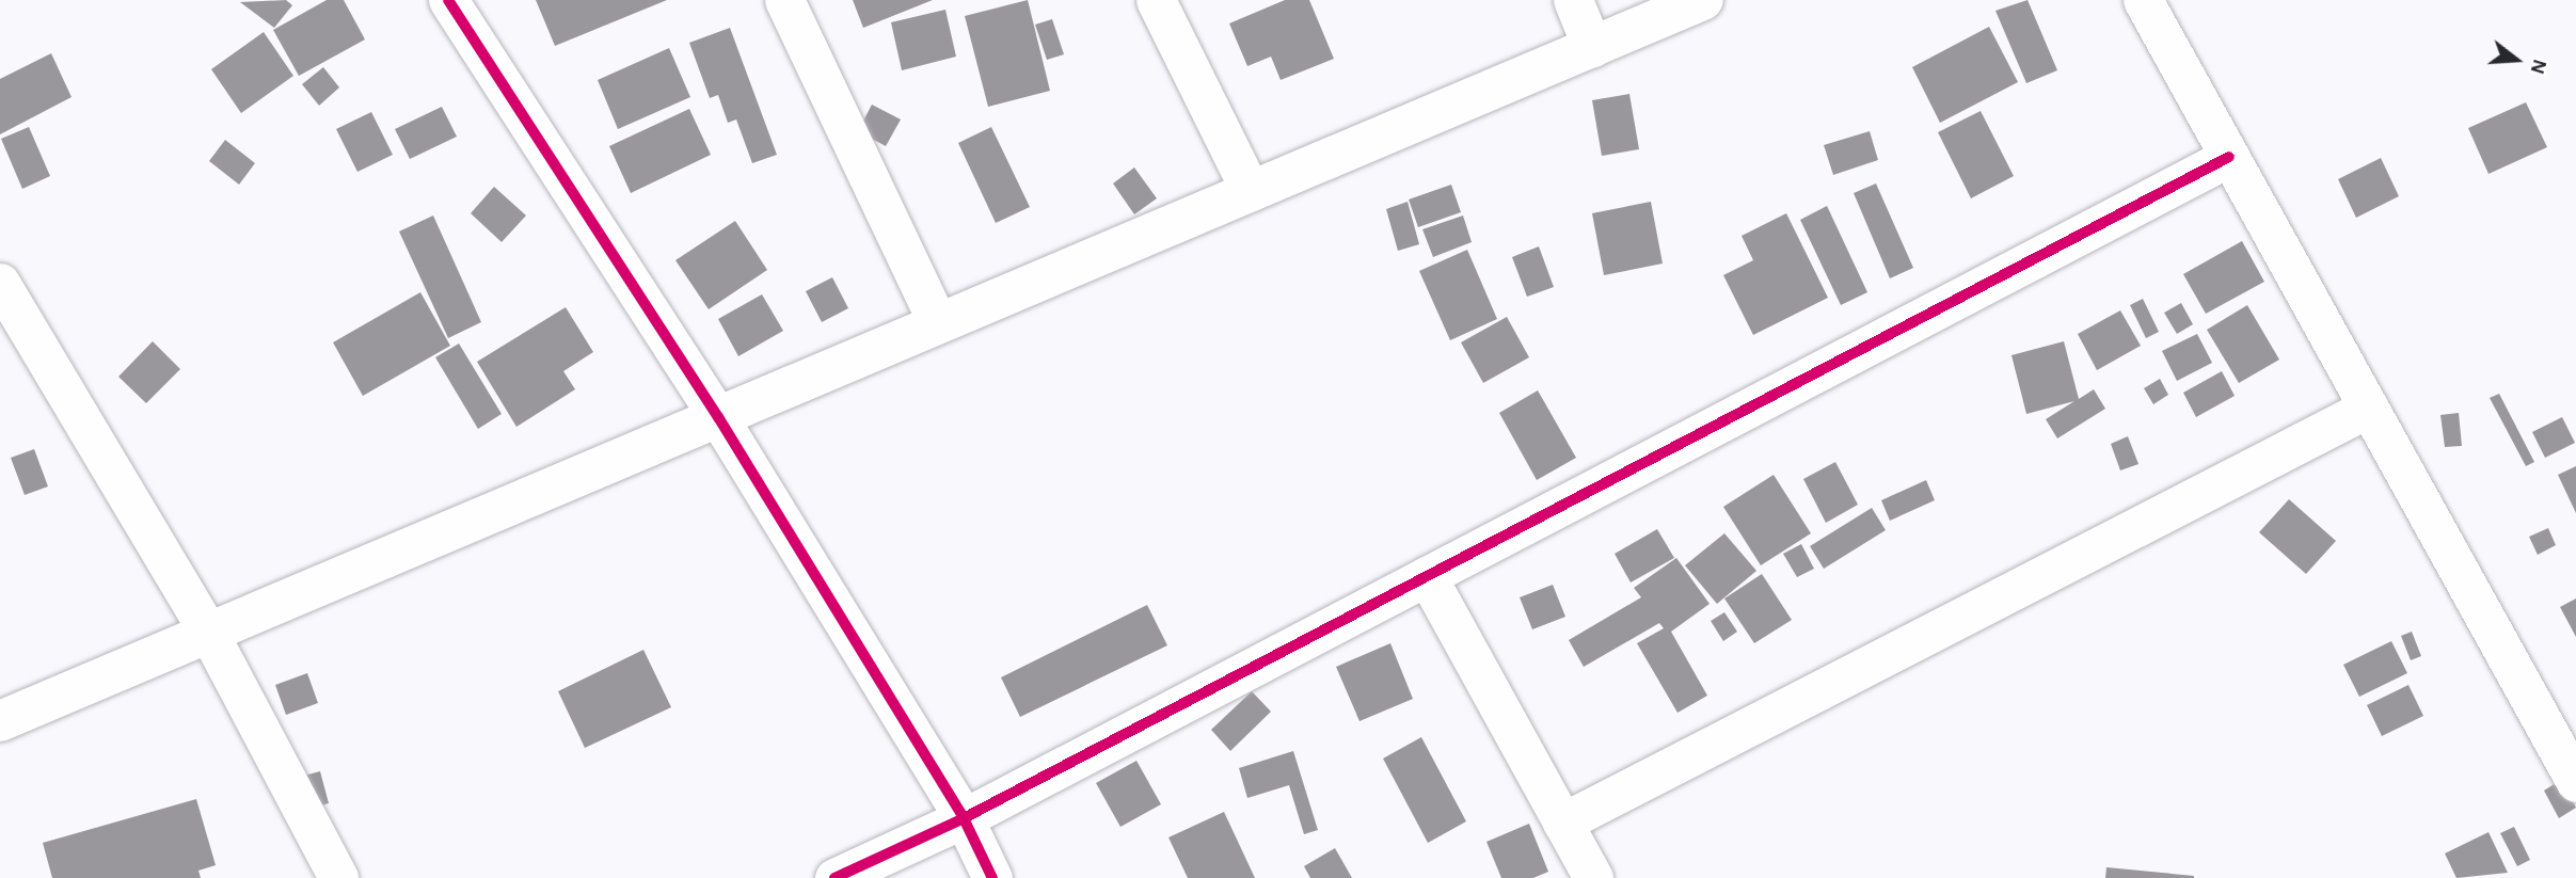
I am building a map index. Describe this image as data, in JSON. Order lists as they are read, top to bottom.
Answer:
{
  "north": "right"
}
